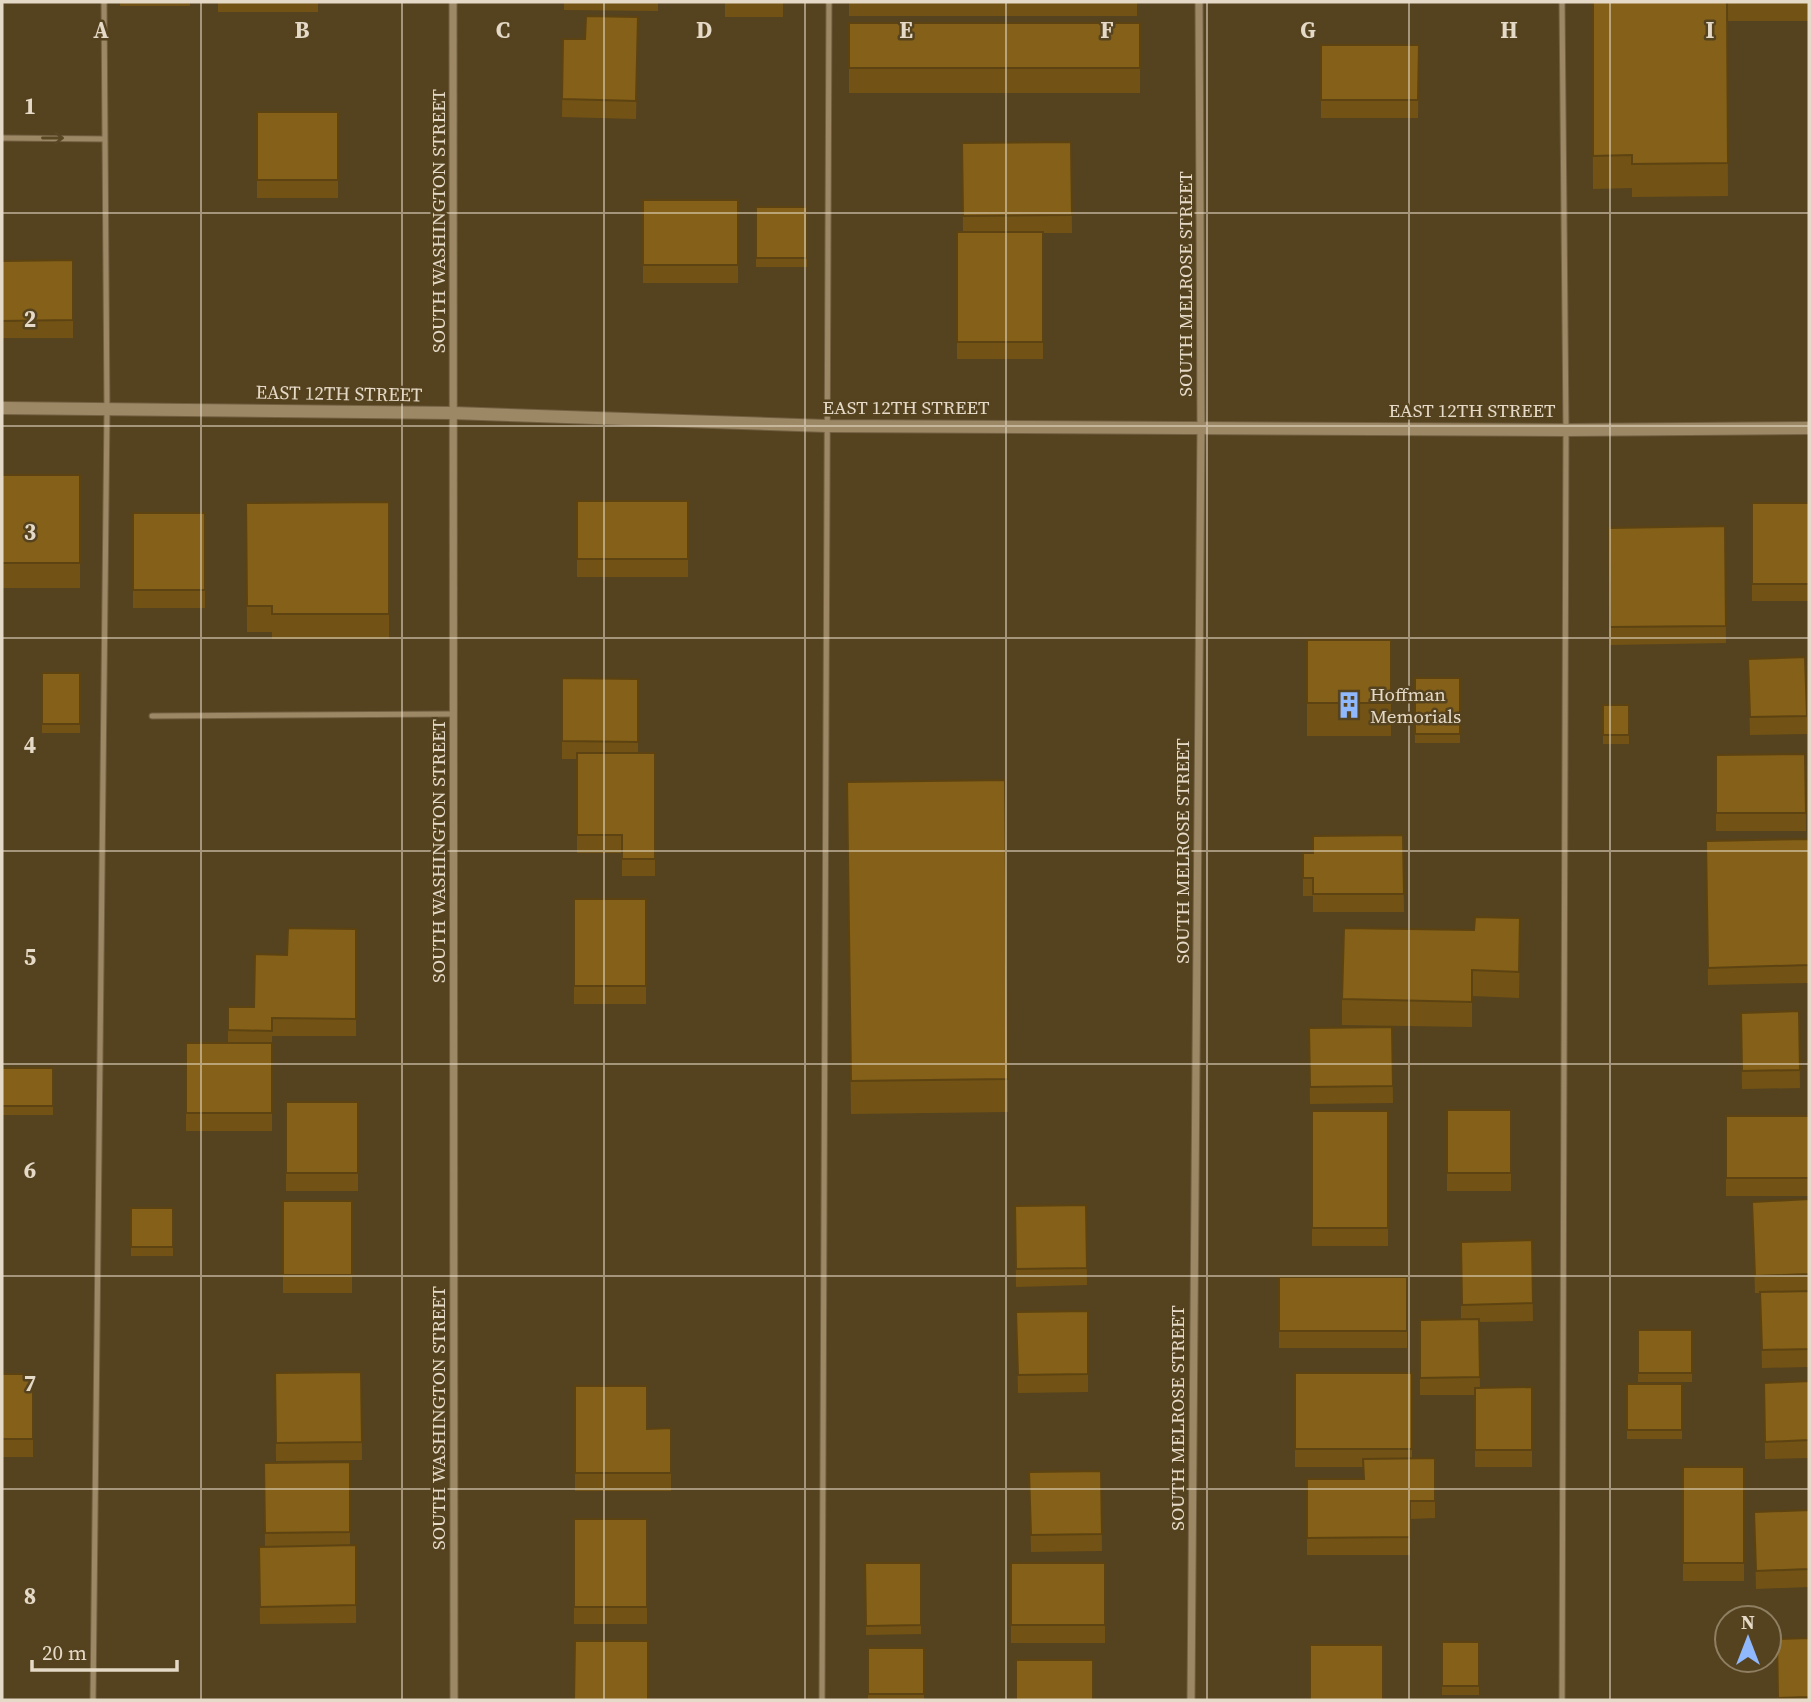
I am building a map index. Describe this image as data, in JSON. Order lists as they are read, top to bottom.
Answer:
{
  "streets": {
    "street": ["SOUTH WASHINGTON STREET", "SOUTH MELROSE STREET", "EAST 12TH STREET"]
  },
  "crossings": [
    ["SOUTH WASHINGTON STREET", "EAST 12TH STREET"],
    ["SOUTH MELROSE STREET", "EAST 12TH STREET"]
  ],
  "places": {
    "building": ["Hoffman Memorials"]
  },
  "scale_bar": "20 m",
  "north": "top",
  "grid": {
    "columns": [
      "A",
      "B",
      "C",
      "D",
      "E",
      "F",
      "G",
      "H",
      "I"
    ],
    "rows": [
      "1",
      "2",
      "3",
      "4",
      "5",
      "6",
      "7",
      "8"
    ]
  }
}
